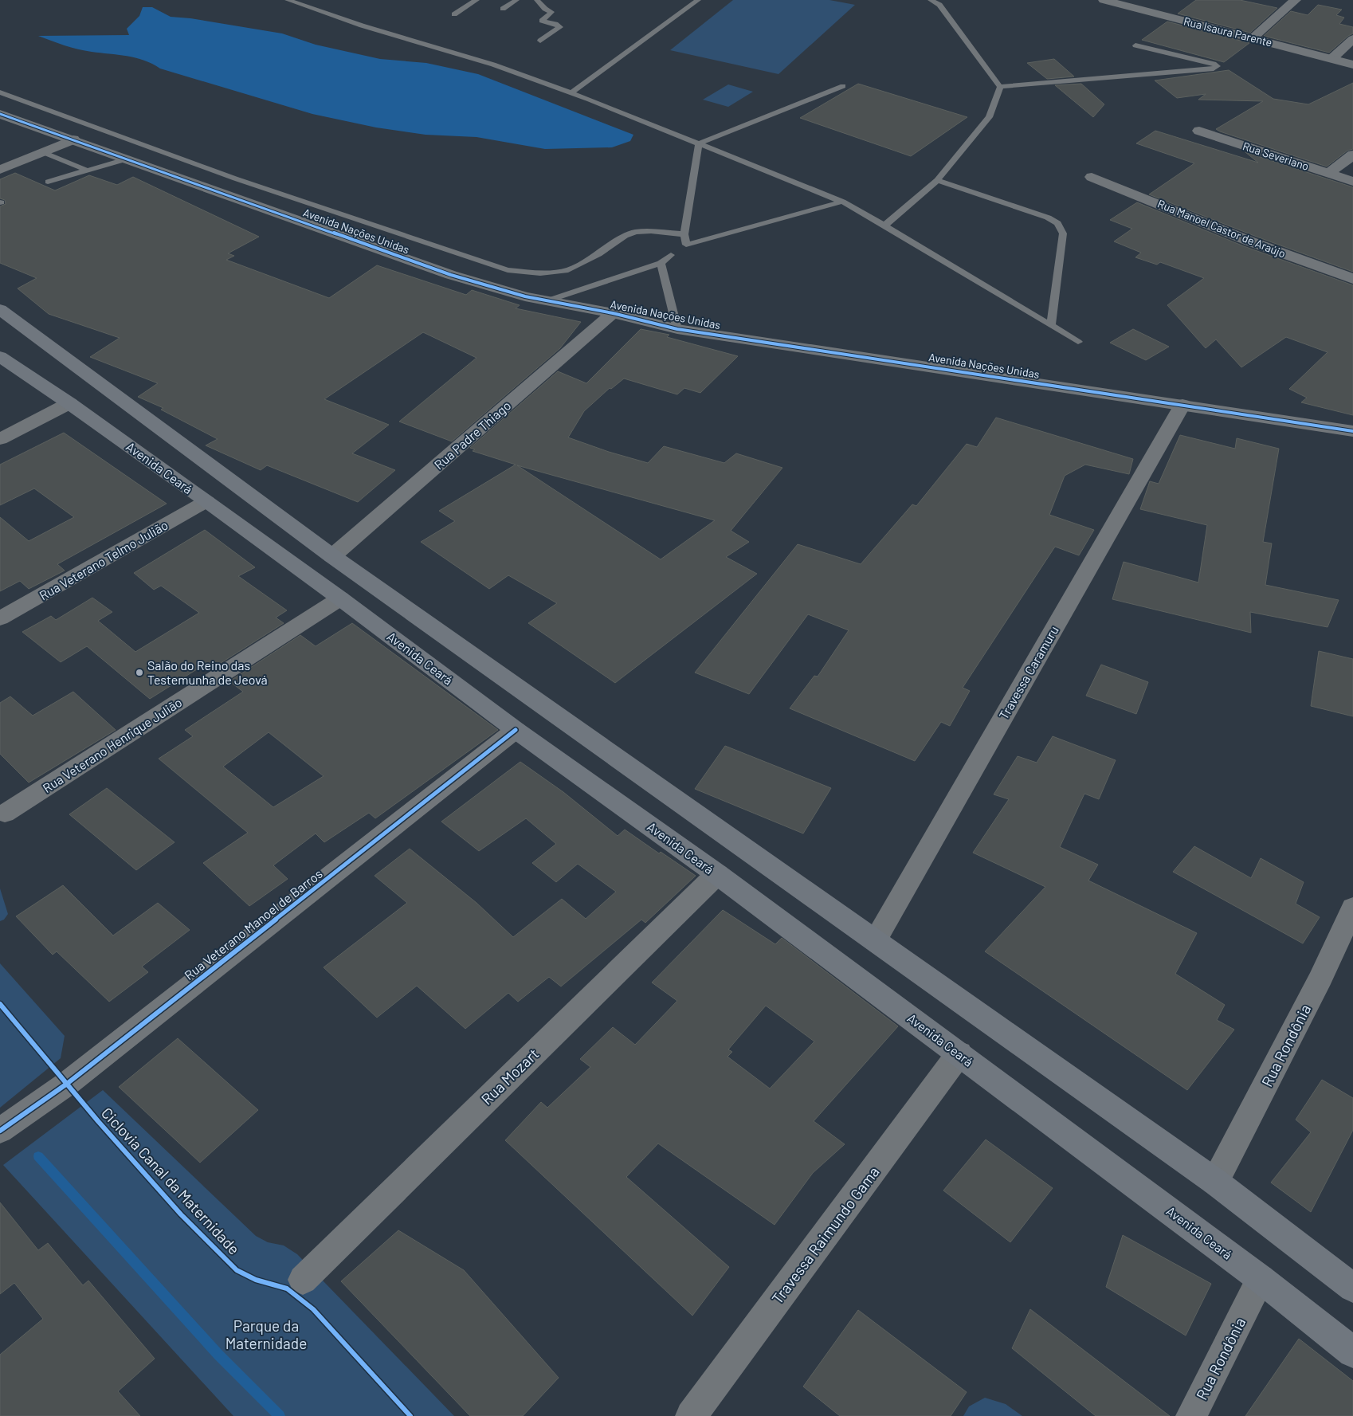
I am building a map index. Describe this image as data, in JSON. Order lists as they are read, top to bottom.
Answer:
{
  "streets": {
    "main road": ["Avenida Ceará"],
    "street": [
      "Rua Isaura Parente",
      "Rua Severiano",
      "Rua Manoel Castor de Araújo",
      "Avenida Nações Unidas",
      "Rua Padre Thiago",
      "Rua Veterano Telmo Julião",
      "Travessa Caramuru",
      "Rua Veterano Henrique Julião",
      "Rua Veterano Manoel de Barros",
      "Rua Rondônia",
      "Rua Mozart",
      "Travessa Raimundo Gama"
    ],
    "cycle path": ["Ciclovia Canal da Maternidade"]
  },
  "crossings": [
    ["Avenida Nações Unidas", "Rua Padre Thiago"],
    ["Avenida Nações Unidas", "Travessa Caramuru"],
    ["Avenida Ceará", "Rua Veterano Telmo Julião"],
    ["Avenida Ceará", "Rua Veterano Henrique Julião"],
    ["Avenida Ceará", "Rua Veterano Manoel de Barros"],
    ["Avenida Ceará", "Rua Rondônia"],
    ["Avenida Ceará", "Rua Mozart"],
    ["Avenida Ceará", "Travessa Raimundo Gama"]
  ],
  "parks": ["Parque da Maternidade"],
  "places": ["Salão do Reino das Testemunha de Jeová"]
}
